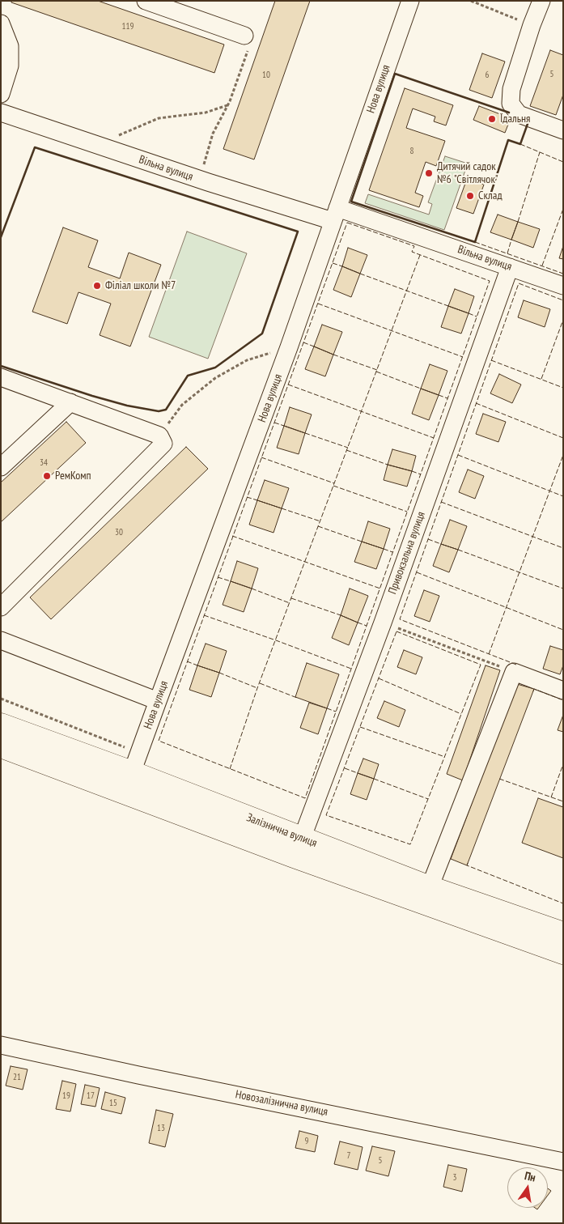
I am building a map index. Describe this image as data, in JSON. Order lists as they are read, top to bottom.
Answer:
{
  "streets": {
    "main road": ["Залізнична вулиця"],
    "street": [
      "Нова вулиця",
      "Вільна вулиця",
      "Привокзальна вулиця",
      "Новозалізнична вулиця"
    ]
  },
  "crossings": [
    ["Нова вулиця", "Вільна вулиця"],
    ["Нова вулиця", "Залізнична вулиця"],
    ["Вільна вулиця", "Привокзальна вулиця"],
    ["Привокзальна вулиця", "Залізнична вулиця"]
  ],
  "places": [
    "Їдальня",
    "Дитячий садок №6 \"Світлячок\"",
    "Склад",
    "Філіал школи №7",
    "РемКомп"
  ],
  "house_numbers": [
    "119",
    "5",
    "10",
    "6",
    "8",
    "34",
    "30",
    "21",
    "19",
    "17",
    "15",
    "13",
    "9",
    "7",
    "5",
    "3"
  ],
  "north": "top"
}
